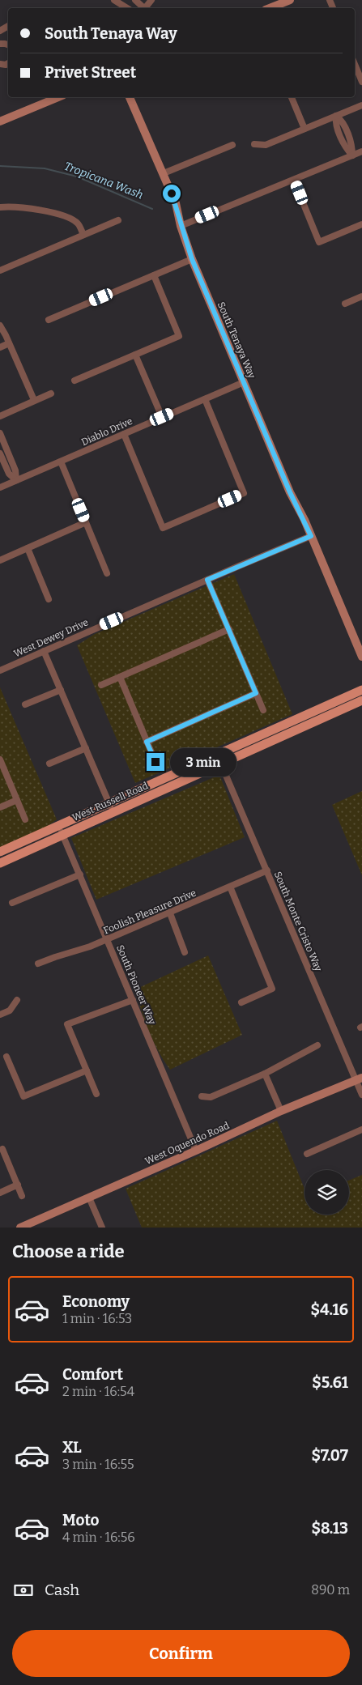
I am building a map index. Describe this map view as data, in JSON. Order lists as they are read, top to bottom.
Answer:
{
  "streets": {
    "main road": ["West Russell Road"],
    "street": [
      "South Tenaya Way",
      "Diablo Drive",
      "West Dewey Drive",
      "Foolish Pleasure Drive",
      "South Monte Cristo Way",
      "South Pioneer Way",
      "West Oquendo Road"
    ]
  },
  "crossings": [
    ["South Tenaya Way", "Diablo Drive"],
    ["South Tenaya Way", "West Dewey Drive"],
    ["West Russell Road", "South Monte Cristo Way"],
    ["West Russell Road", "South Pioneer Way"],
    ["Foolish Pleasure Drive", "South Monte Cristo Way"],
    ["Foolish Pleasure Drive", "South Pioneer Way"],
    ["South Monte Cristo Way", "West Oquendo Road"],
    ["South Pioneer Way", "West Oquendo Road"]
  ],
  "water": ["Tropicana Wash"],
  "page": {
    "banner": ["South Tenaya Way", "Privet Street"],
    "bubble": "3 min",
    "heading": "Choose a ride",
    "list": [
      {
        "name": "Economy",
        "note": "1 min · 16:53",
        "value": "$4.16"
      },
      {
        "name": "Comfort",
        "note": "2 min · 16:54",
        "value": "$5.61"
      },
      {
        "name": "XL",
        "note": "3 min · 16:55",
        "value": "$7.07"
      },
      {
        "name": "Moto",
        "note": "4 min · 16:56",
        "value": "$8.13"
      }
    ],
    "pay": ["Cash", "890 m"],
    "buttons": "Confirm"
  }
}
